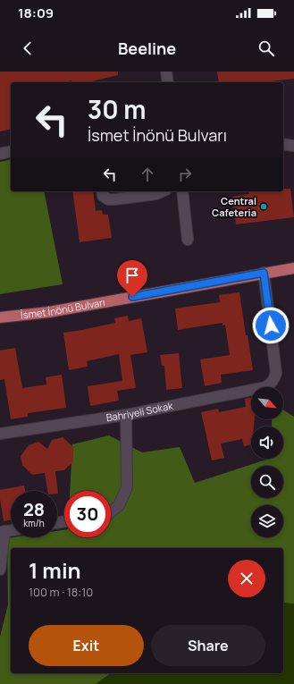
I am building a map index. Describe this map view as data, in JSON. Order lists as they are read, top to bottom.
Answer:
{
  "streets": {
    "main road": ["İsmet İnönü Bulvarı"],
    "street": ["Bahriyeli Sokak"]
  },
  "crossings": [
    ["İsmet İnönü Bulvarı", "Bahriyeli Sokak"]
  ],
  "places": ["Central Cafeteria"],
  "north": "bottom right",
  "page": {
    "status": "18:09",
    "header": "Beeline",
    "turn": ["30 m", "İsmet İnönü Bulvarı"],
    "speed": "28 km/h",
    "limit": "30",
    "heading": ["1 min", "100 m · 18:10"],
    "buttons": ["Exit", "Share"]
  }
}
